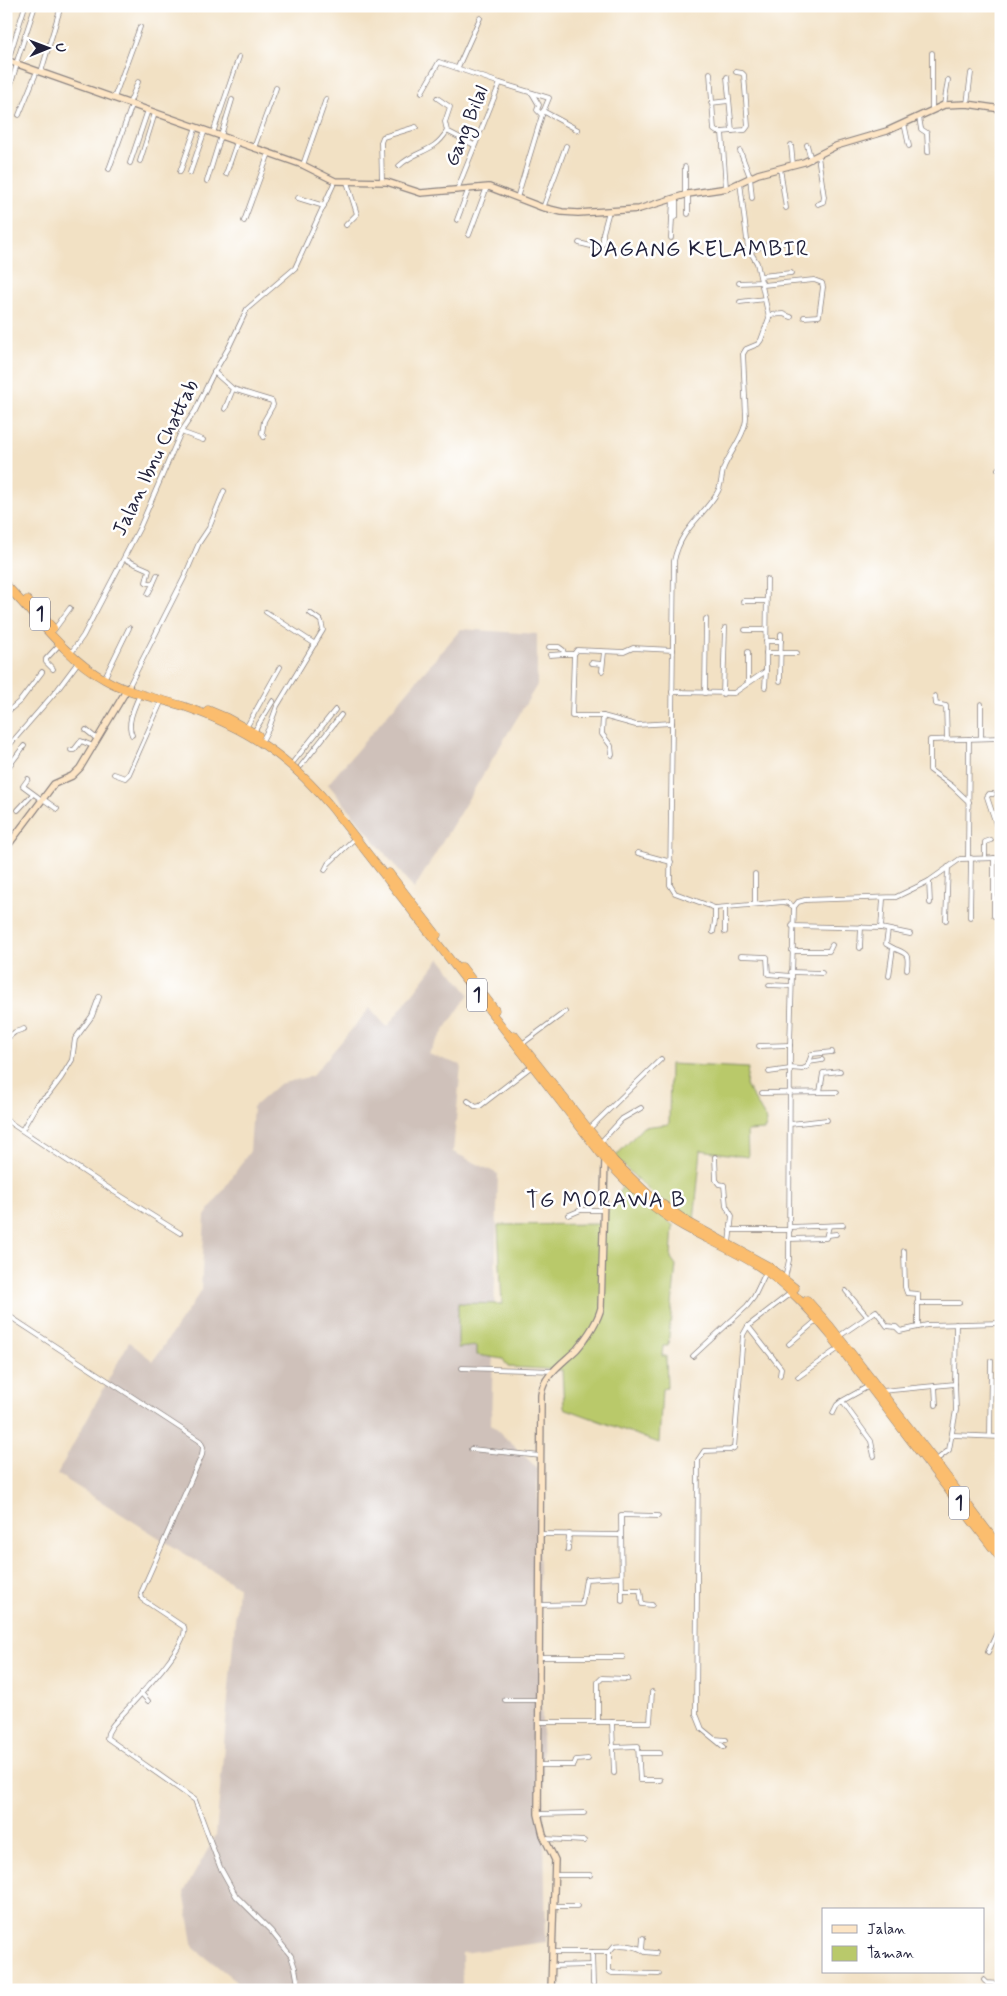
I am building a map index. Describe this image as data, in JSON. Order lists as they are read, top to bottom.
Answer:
{
  "streets": {
    "highway": ["1"],
    "street": ["Gang Bilal", "Jalan Ibnu Chattab"]
  },
  "crossings": [
    ["Jalan Ibnu Chattab", "1"]
  ],
  "districts": ["DAGANG KELAMBIR", "TG MORAWA B"],
  "legend": ["Jalan", "Taman"],
  "north": "right"
}
